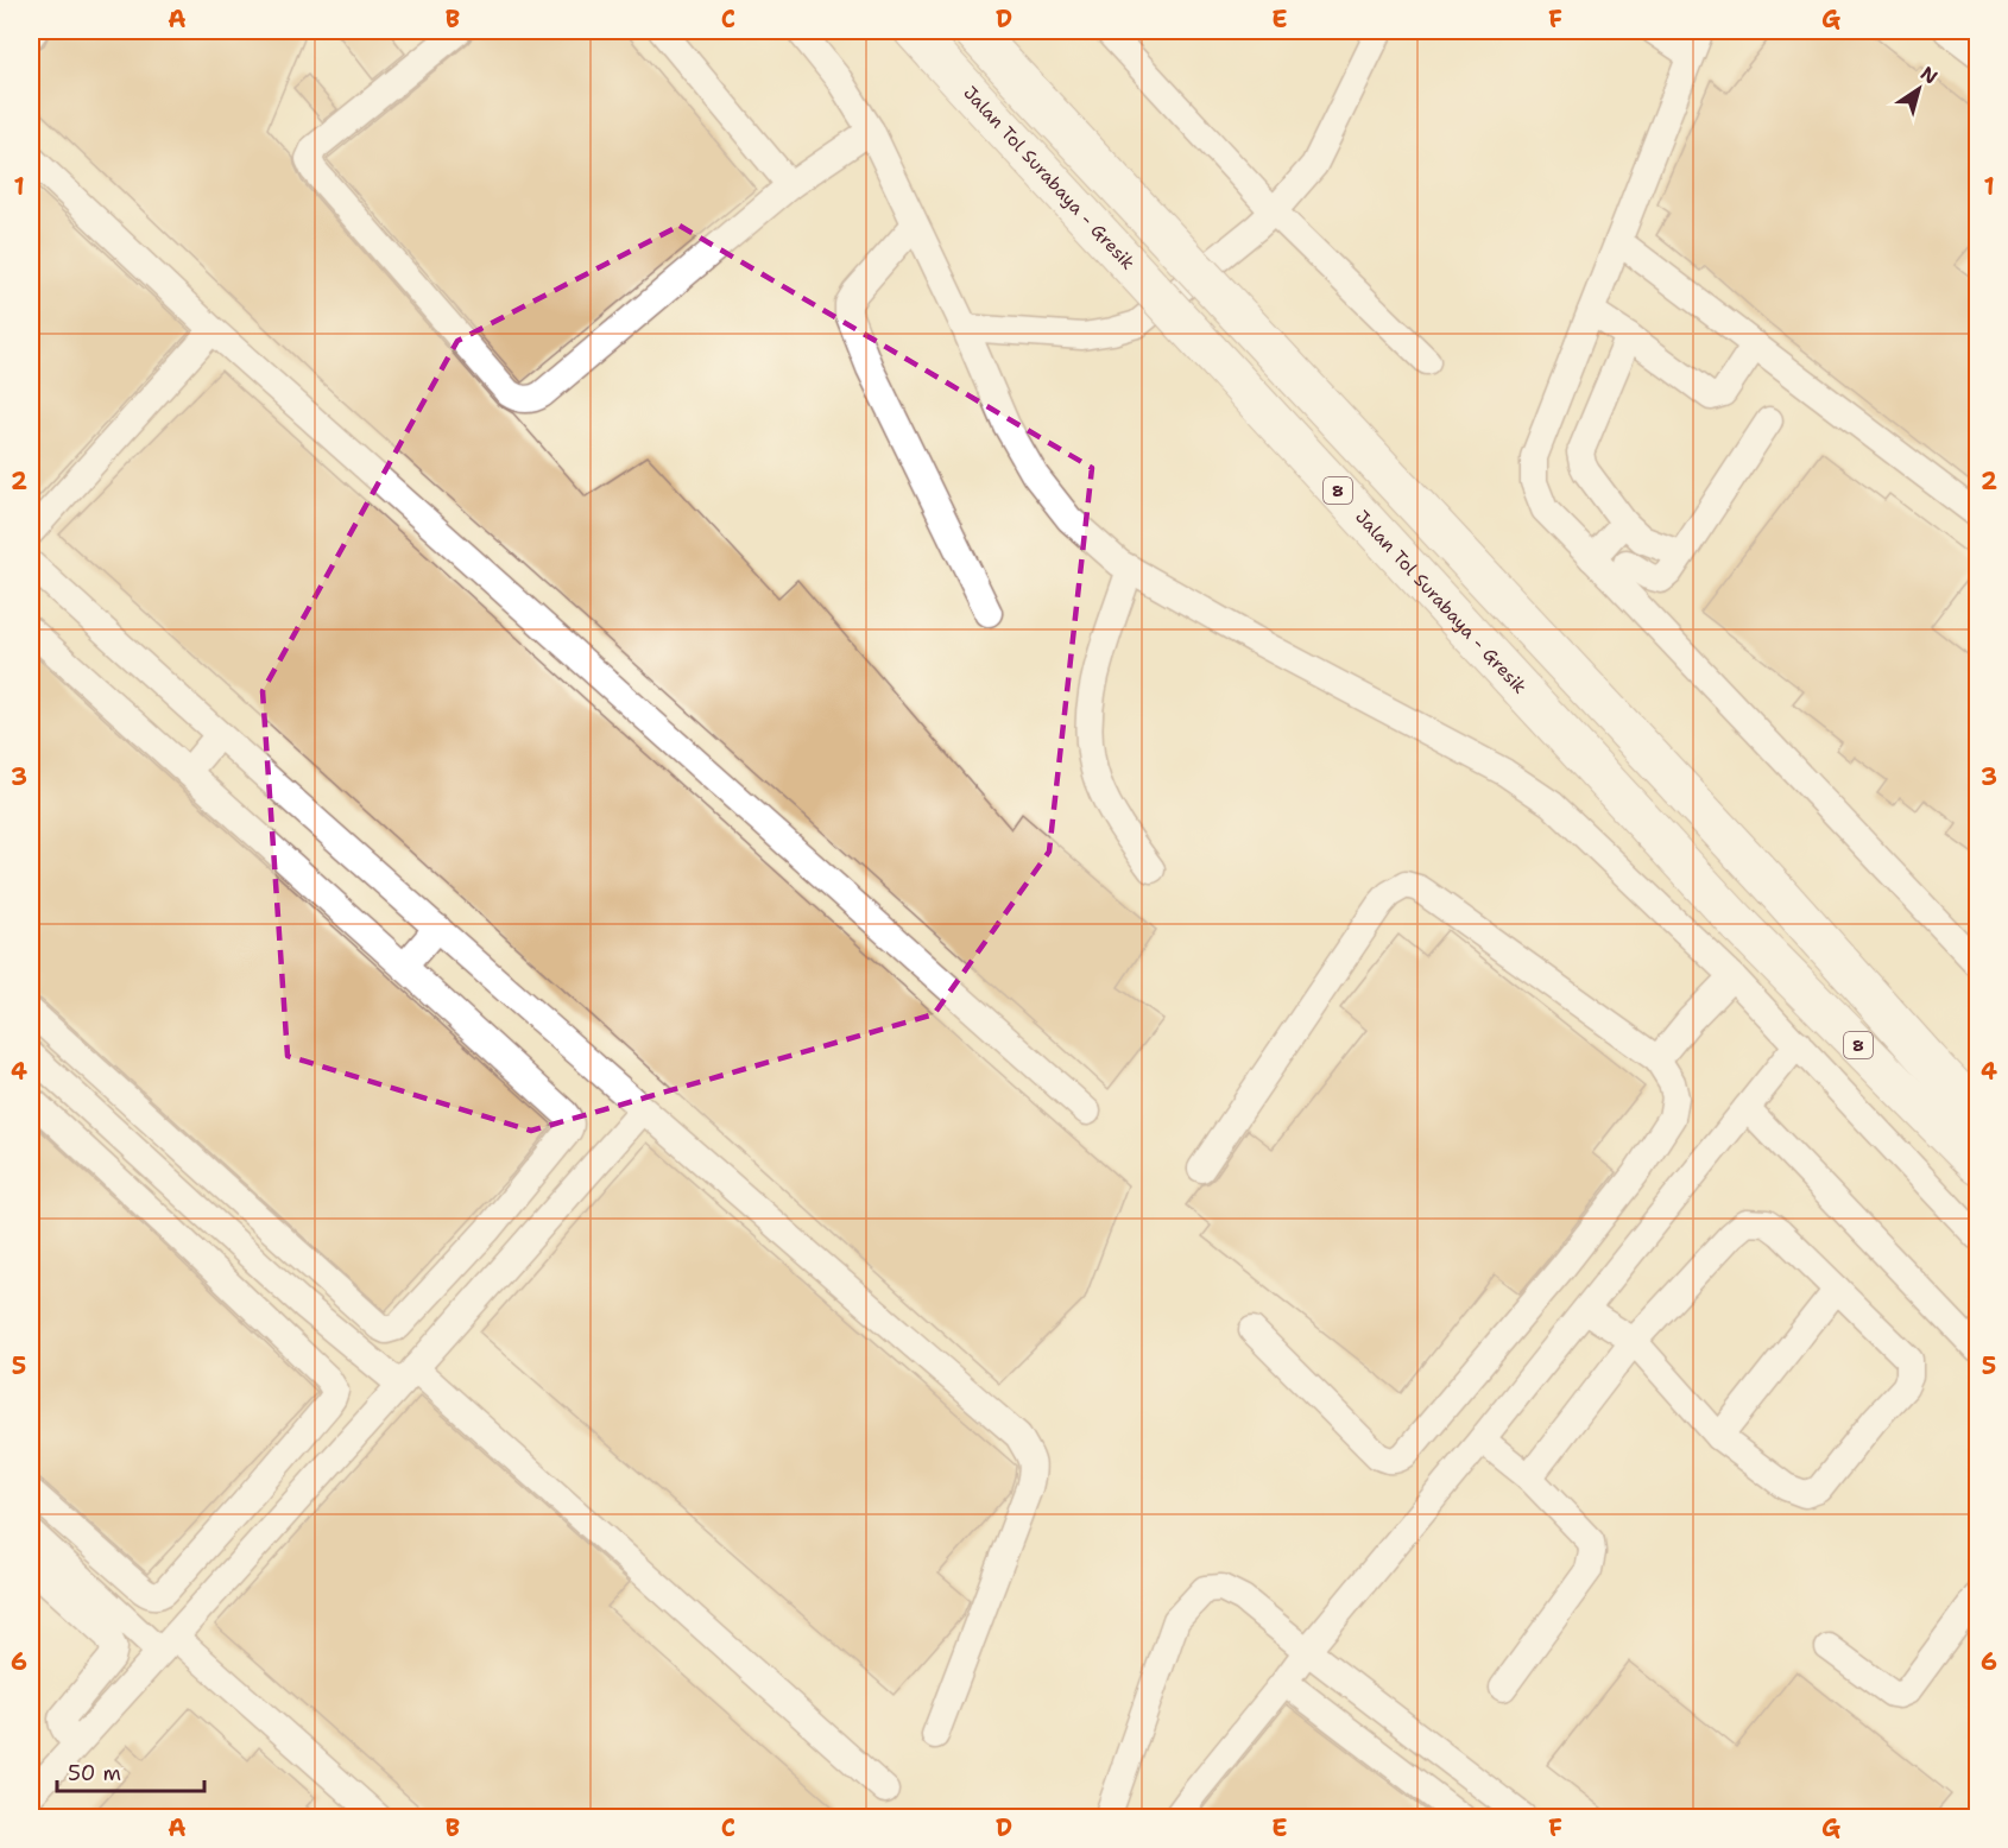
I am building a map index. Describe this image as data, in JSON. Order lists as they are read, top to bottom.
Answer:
{
  "streets": {
    "highway": ["Jalan Tol Surabaya - Gresik", "8"]
  },
  "scale_bar": "50 m",
  "north": "top right",
  "grid": {
    "columns": [
      "A",
      "B",
      "C",
      "D",
      "E",
      "F",
      "G"
    ],
    "rows": [
      "1",
      "2",
      "3",
      "4",
      "5",
      "6"
    ]
  }
}
